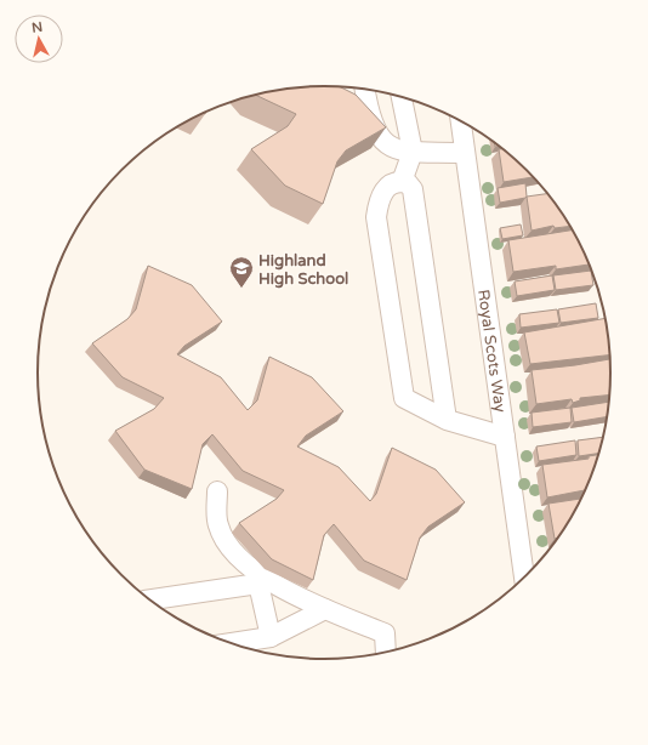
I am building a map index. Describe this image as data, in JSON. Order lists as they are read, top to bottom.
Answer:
{
  "streets": {
    "street": ["Royal Scots Way"]
  },
  "places": {
    "school or university": ["Highland High School"]
  },
  "north": "top"
}
